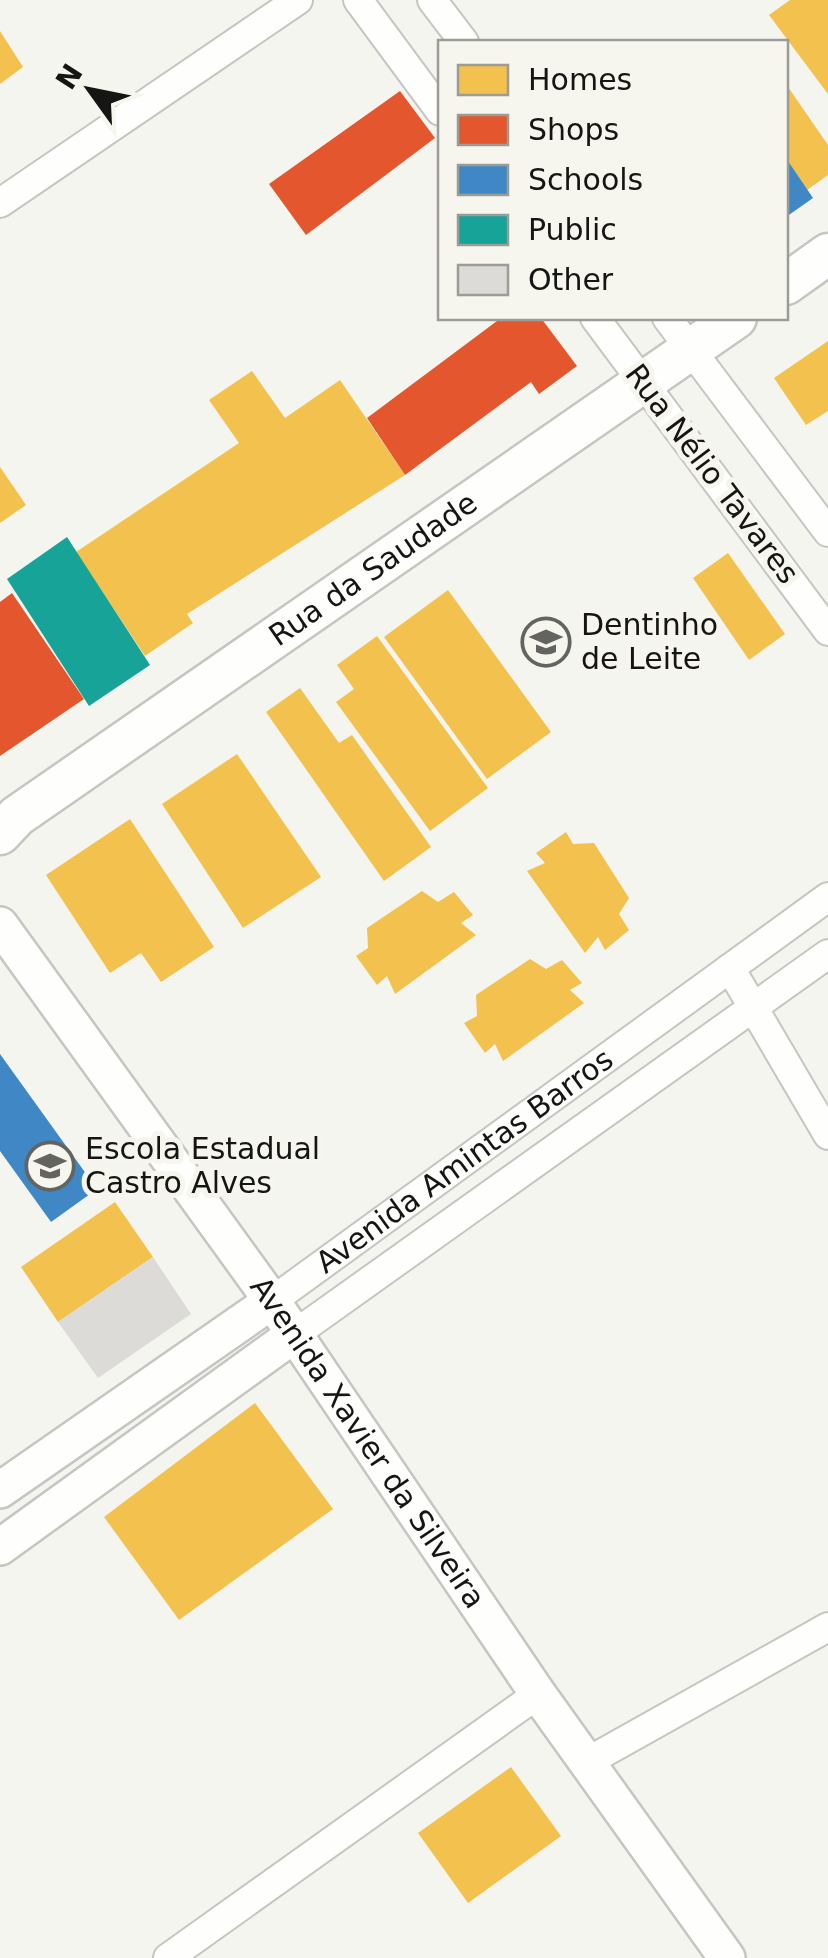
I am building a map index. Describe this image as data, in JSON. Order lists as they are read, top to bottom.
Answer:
{
  "streets": {
    "main road": ["Rua da Saudade"],
    "street": ["Rua Nélio Tavares", "Avenida Amintas Barros", "Avenida Xavier da Silveira"]
  },
  "crossings": [
    ["Rua Nélio Tavares", "Rua da Saudade"],
    ["Avenida Amintas Barros", "Avenida Xavier da Silveira"]
  ],
  "places": {
    "school or university": ["Dentinho de Leite", "Escola Estadual Castro Alves"]
  },
  "legend": [
    "Homes",
    "Shops",
    "Schools",
    "Public",
    "Other"
  ],
  "north": "top left"
}
